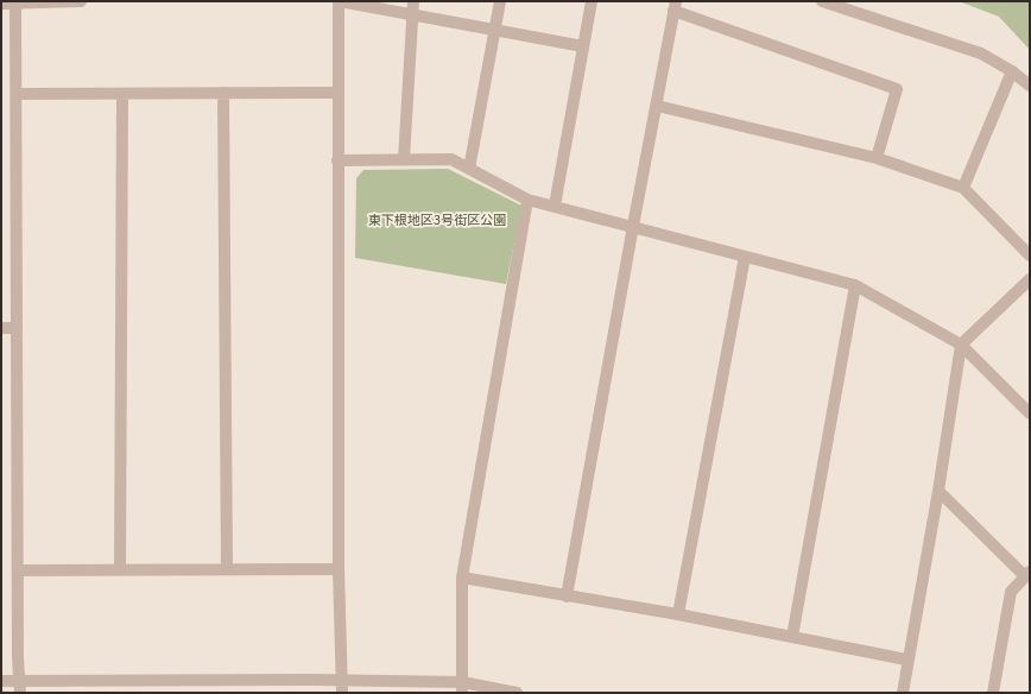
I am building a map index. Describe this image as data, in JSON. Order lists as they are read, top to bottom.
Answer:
{
  "parks": ["東下根地区3号街区公園"]
}
